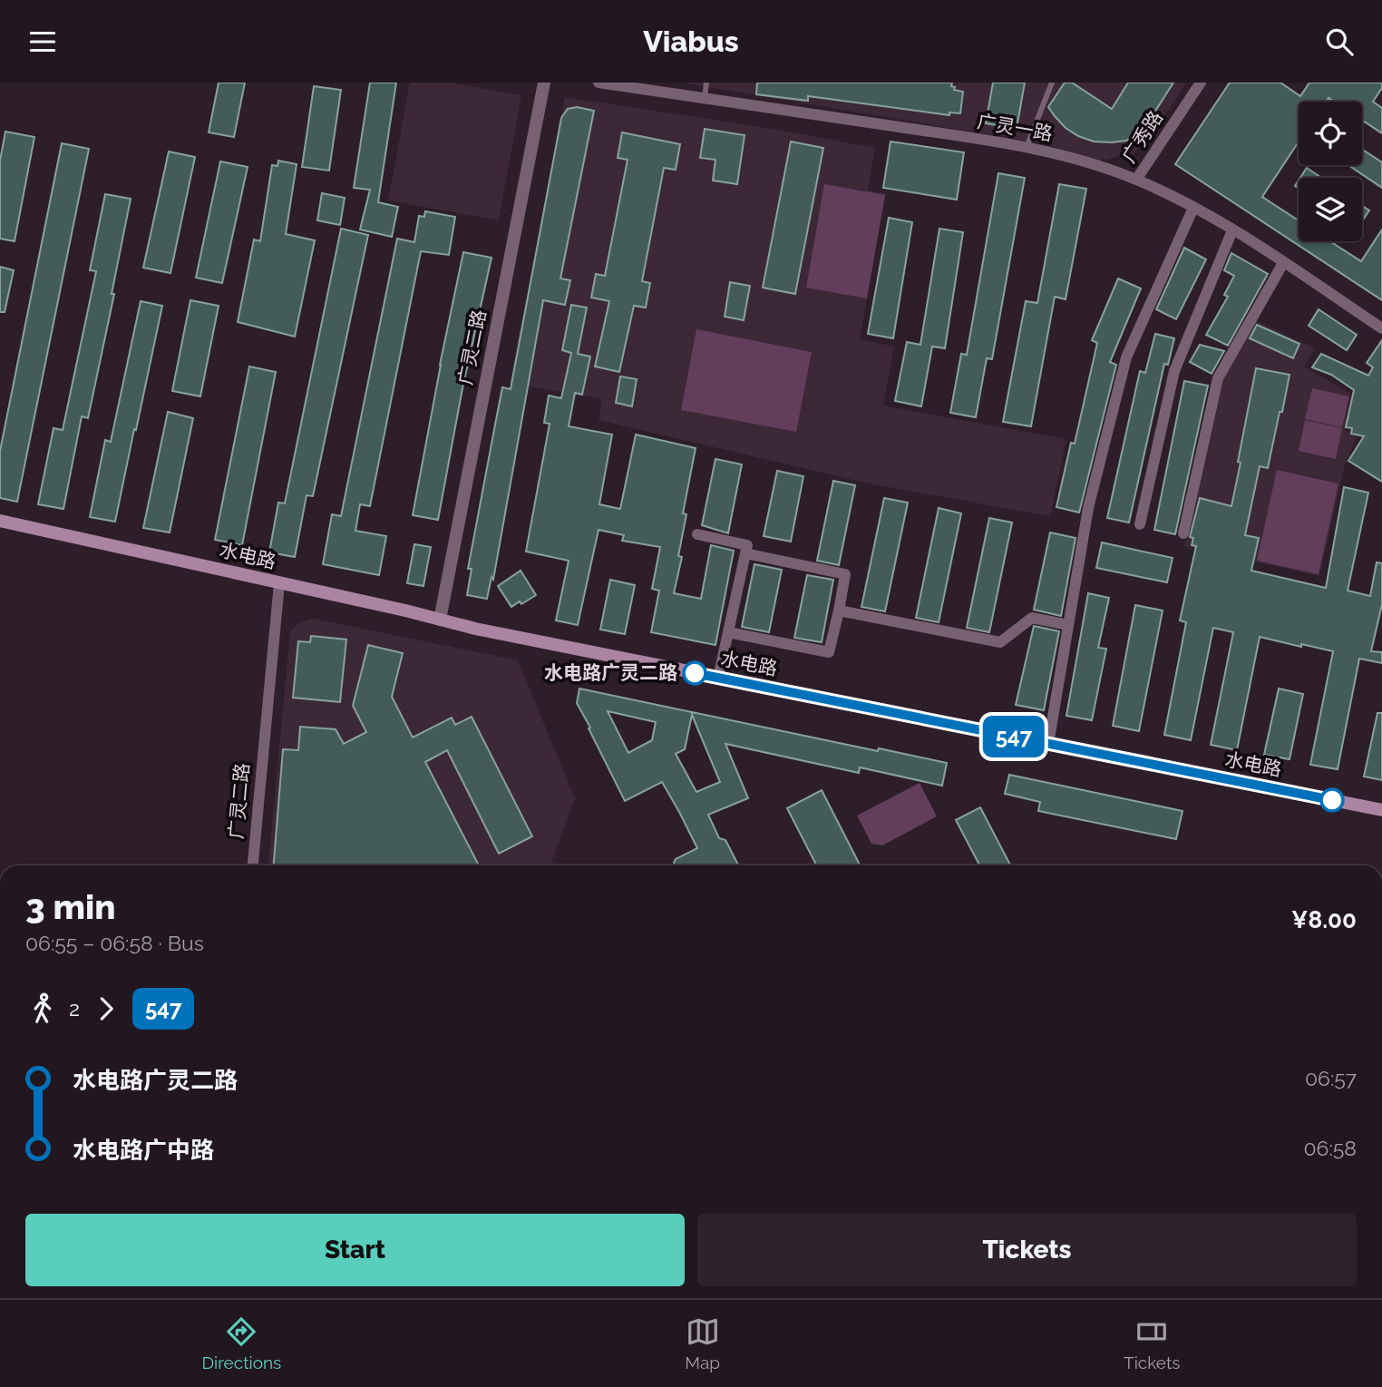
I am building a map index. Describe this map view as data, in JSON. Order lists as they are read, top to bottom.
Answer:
{
  "streets": {
    "main road": ["水电路"],
    "street": ["广灵一路", "广秀路", "广灵二路"]
  },
  "crossings": [
    ["广灵一路", "广秀路"],
    ["广灵二路", "水电路"]
  ],
  "places": ["水电路广灵二路"],
  "lines": ["bus line 547"],
  "page": {
    "header": "Viabus",
    "on_map": "547",
    "heading": ["3 min", "06:55 – 06:58 · Bus", "¥8.00"],
    "legs": ["2", "547"],
    "list": [
      {
        "name": "水电路广灵二路",
        "value": "06:57"
      },
      {
        "name": "水电路广中路",
        "value": "06:58"
      }
    ],
    "buttons": ["Start", "Tickets"],
    "tabs": ["Directions", "Map", "Tickets"]
  }
}
